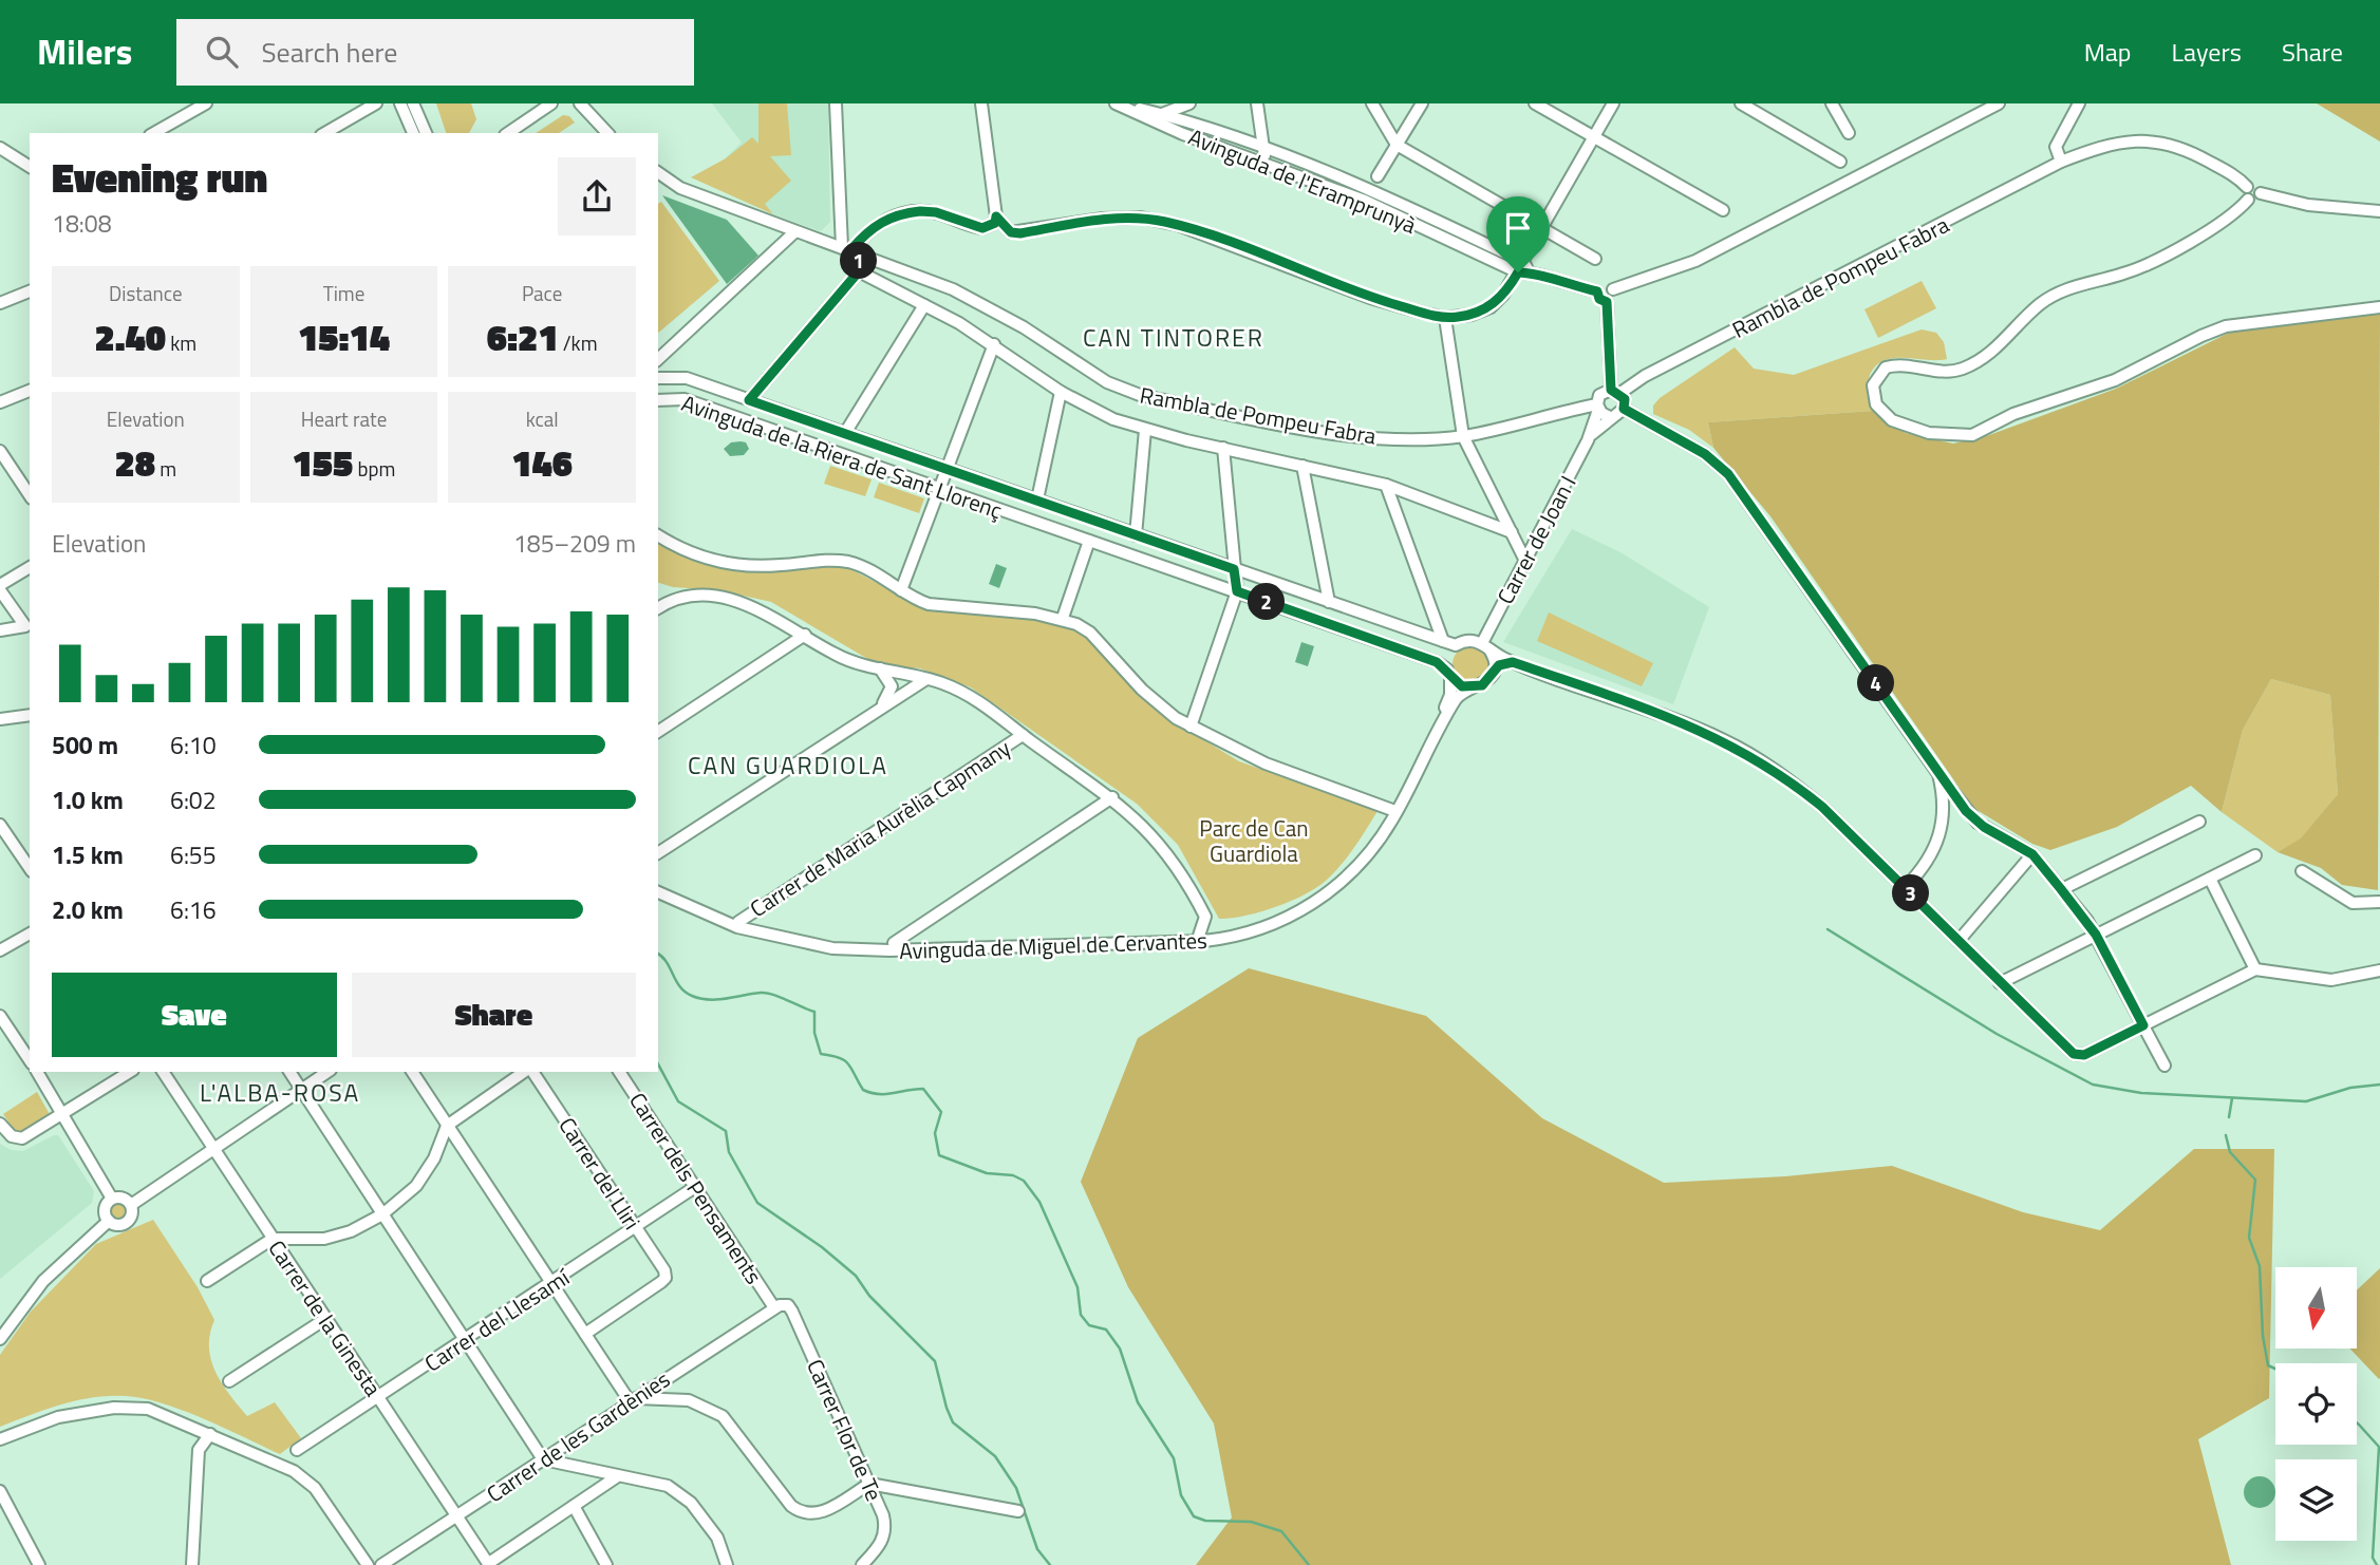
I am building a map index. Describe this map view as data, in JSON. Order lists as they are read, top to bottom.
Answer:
{
  "streets": {
    "street": [
      "Avinguda de l'Eramprunyà",
      "Rambla de Pompeu Fabra",
      "Avinguda de la Riera de Sant Llorenç",
      "Carrer de Joan I",
      "Carrer de Maria Aurèlia Capmany",
      "Avinguda de Miguel de Cervantes",
      "Carrer del Lliri",
      "Carrer dels Pensaments",
      "Carrer de la Ginesta",
      "Carrer del Llesamí",
      "Carrer Flor de Te",
      "Carrer de les Gardènies"
    ]
  },
  "crossings": [
    ["Rambla de Pompeu Fabra", "Carrer de Joan I"],
    ["Avinguda de la Riera de Sant Llorenç", "Carrer de Joan I"],
    ["Avinguda de la Riera de Sant Llorenç", "Avinguda de Miguel de Cervantes"],
    ["Carrer de Joan I", "Avinguda de Miguel de Cervantes"],
    ["Carrer de Maria Aurèlia Capmany", "Avinguda de Miguel de Cervantes"],
    ["Carrer del Lliri", "Carrer del Llesamí"],
    ["Carrer dels Pensaments", "Carrer del Llesamí"],
    ["Carrer dels Pensaments", "Carrer Flor de Te"],
    ["Carrer dels Pensaments", "Carrer de les Gardènies"],
    ["Carrer de la Ginesta", "Carrer del Llesamí"],
    ["Carrer de la Ginesta", "Carrer de les Gardènies"],
    ["Carrer Flor de Te", "Carrer de les Gardènies"]
  ],
  "districts": ["CAN TINTORER", "CAN GUARDIOLA", "L'ALBA-ROSA"],
  "parks": ["Parc de Can Guardiola"],
  "north": "bottom",
  "page": {
    "header": "Milers",
    "search": "Search here",
    "nav": ["Map", "Layers", "Share"],
    "heading": ["Evening run", "18:08"],
    "pins": [
      "1",
      "2",
      "4",
      "3"
    ],
    "stats": [
      ["Distance", "2.40 km"],
      ["Time", "15:14"],
      ["Pace", "6:21 /km"],
      ["Elevation", "28 m"],
      ["Heart rate", "155 bpm"],
      ["kcal", "146"]
    ],
    "chart": ["Elevation", "185–209 m"],
    "list": [
      {
        "name": "500 m",
        "note": "6:10"
      },
      {
        "name": "1.0 km",
        "note": "6:02"
      },
      {
        "name": "1.5 km",
        "note": "6:55"
      },
      {
        "name": "2.0 km",
        "note": "6:16"
      }
    ],
    "buttons": ["Save", "Share"]
  }
}
